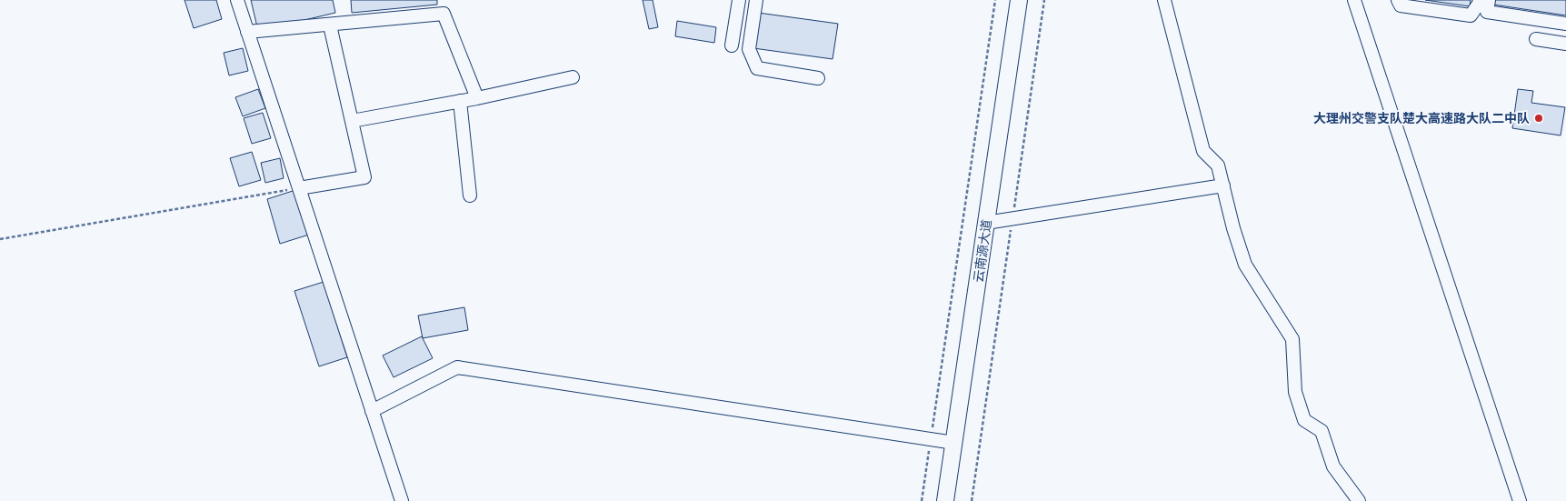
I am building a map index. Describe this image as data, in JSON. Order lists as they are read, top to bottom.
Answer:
{
  "streets": {
    "main road": ["云南源大道"]
  },
  "places": ["大理州交警支队楚大高速路大队二中队"]
}
